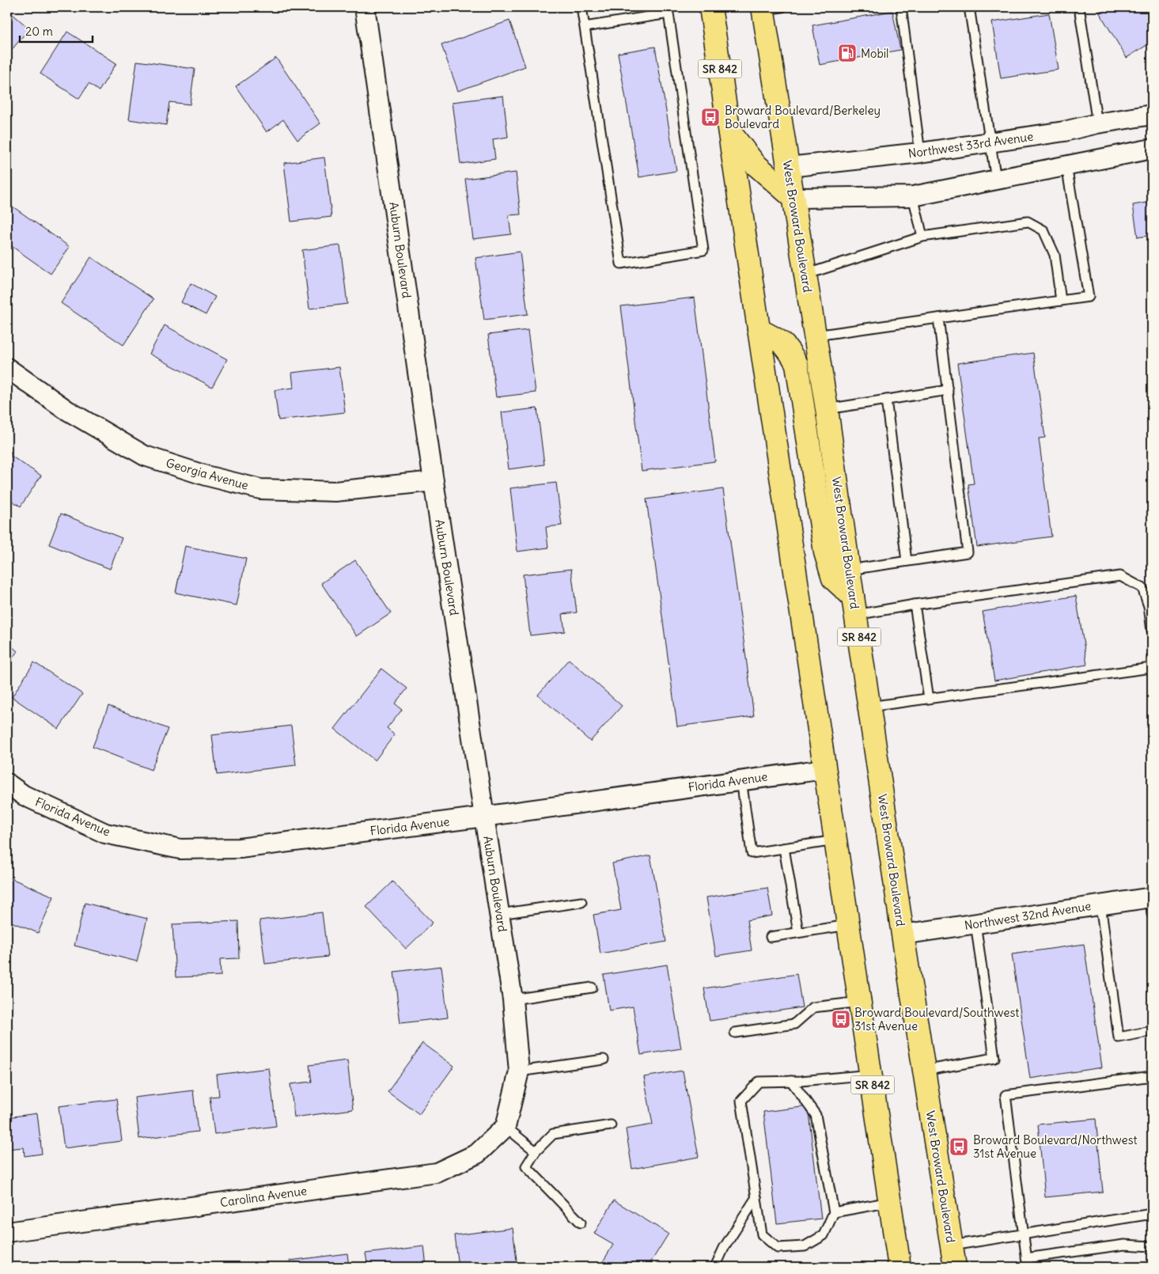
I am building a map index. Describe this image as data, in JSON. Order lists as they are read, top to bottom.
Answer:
{
  "streets": {
    "main road": ["SR 842", "West Broward Boulevard"],
    "street": [
      "Northwest 33rd Avenue",
      "Auburn Boulevard",
      "Georgia Avenue",
      "Florida Avenue",
      "Northwest 32nd Avenue",
      "Carolina Avenue"
    ]
  },
  "crossings": [
    ["SR 842", "Florida Avenue"],
    ["Northwest 33rd Avenue", "West Broward Boulevard"],
    ["West Broward Boulevard", "Northwest 32nd Avenue"],
    ["Auburn Boulevard", "Georgia Avenue"],
    ["Auburn Boulevard", "Florida Avenue"],
    ["Auburn Boulevard", "Carolina Avenue"]
  ],
  "places": {
    "fuel station": ["Mobil"],
    "bus stop": ["Broward Boulevard/Berkeley Boulevard", "Broward Boulevard/Southwest 31st Avenue", "Broward Boulevard/Northwest 31st Avenue"]
  },
  "scale_bar": "20 m"
}
